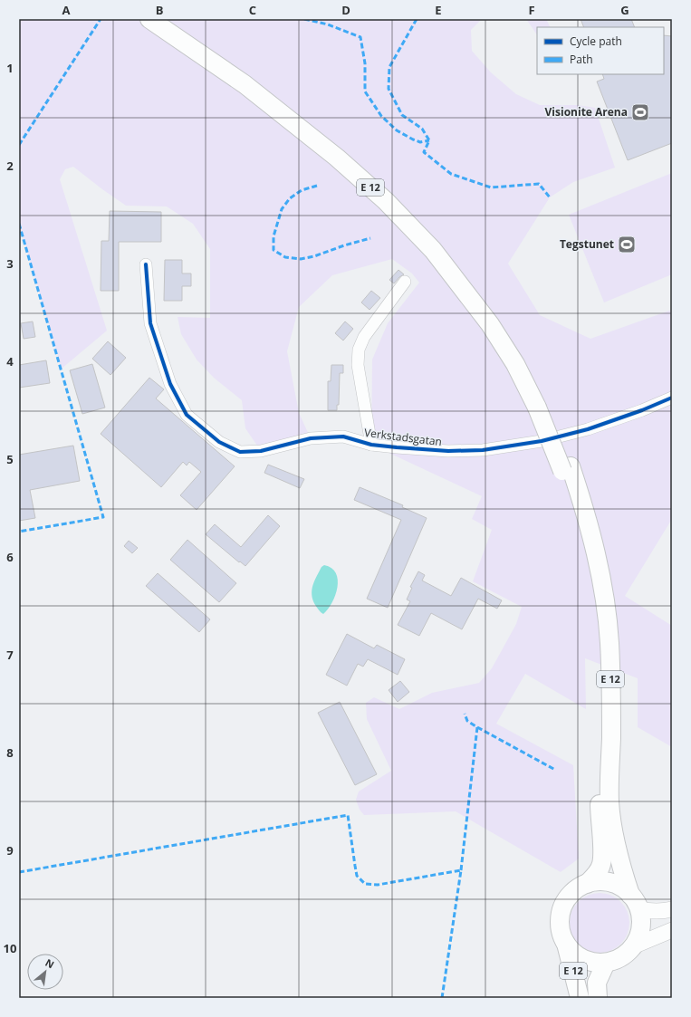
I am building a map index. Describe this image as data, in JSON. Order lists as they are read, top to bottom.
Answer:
{
  "streets": {
    "highway": ["E 12"],
    "street": ["Verkstadsgatan"]
  },
  "places": {
    "sports": ["Visionite Arena", "Tegstunet"]
  },
  "legend": ["Cycle path", "Path"],
  "north": "top right",
  "grid": {
    "columns": [
      "A",
      "B",
      "C",
      "D",
      "E",
      "F",
      "G"
    ],
    "rows": [
      "1",
      "2",
      "3",
      "4",
      "5",
      "6",
      "7",
      "8",
      "9",
      "10"
    ]
  }
}
